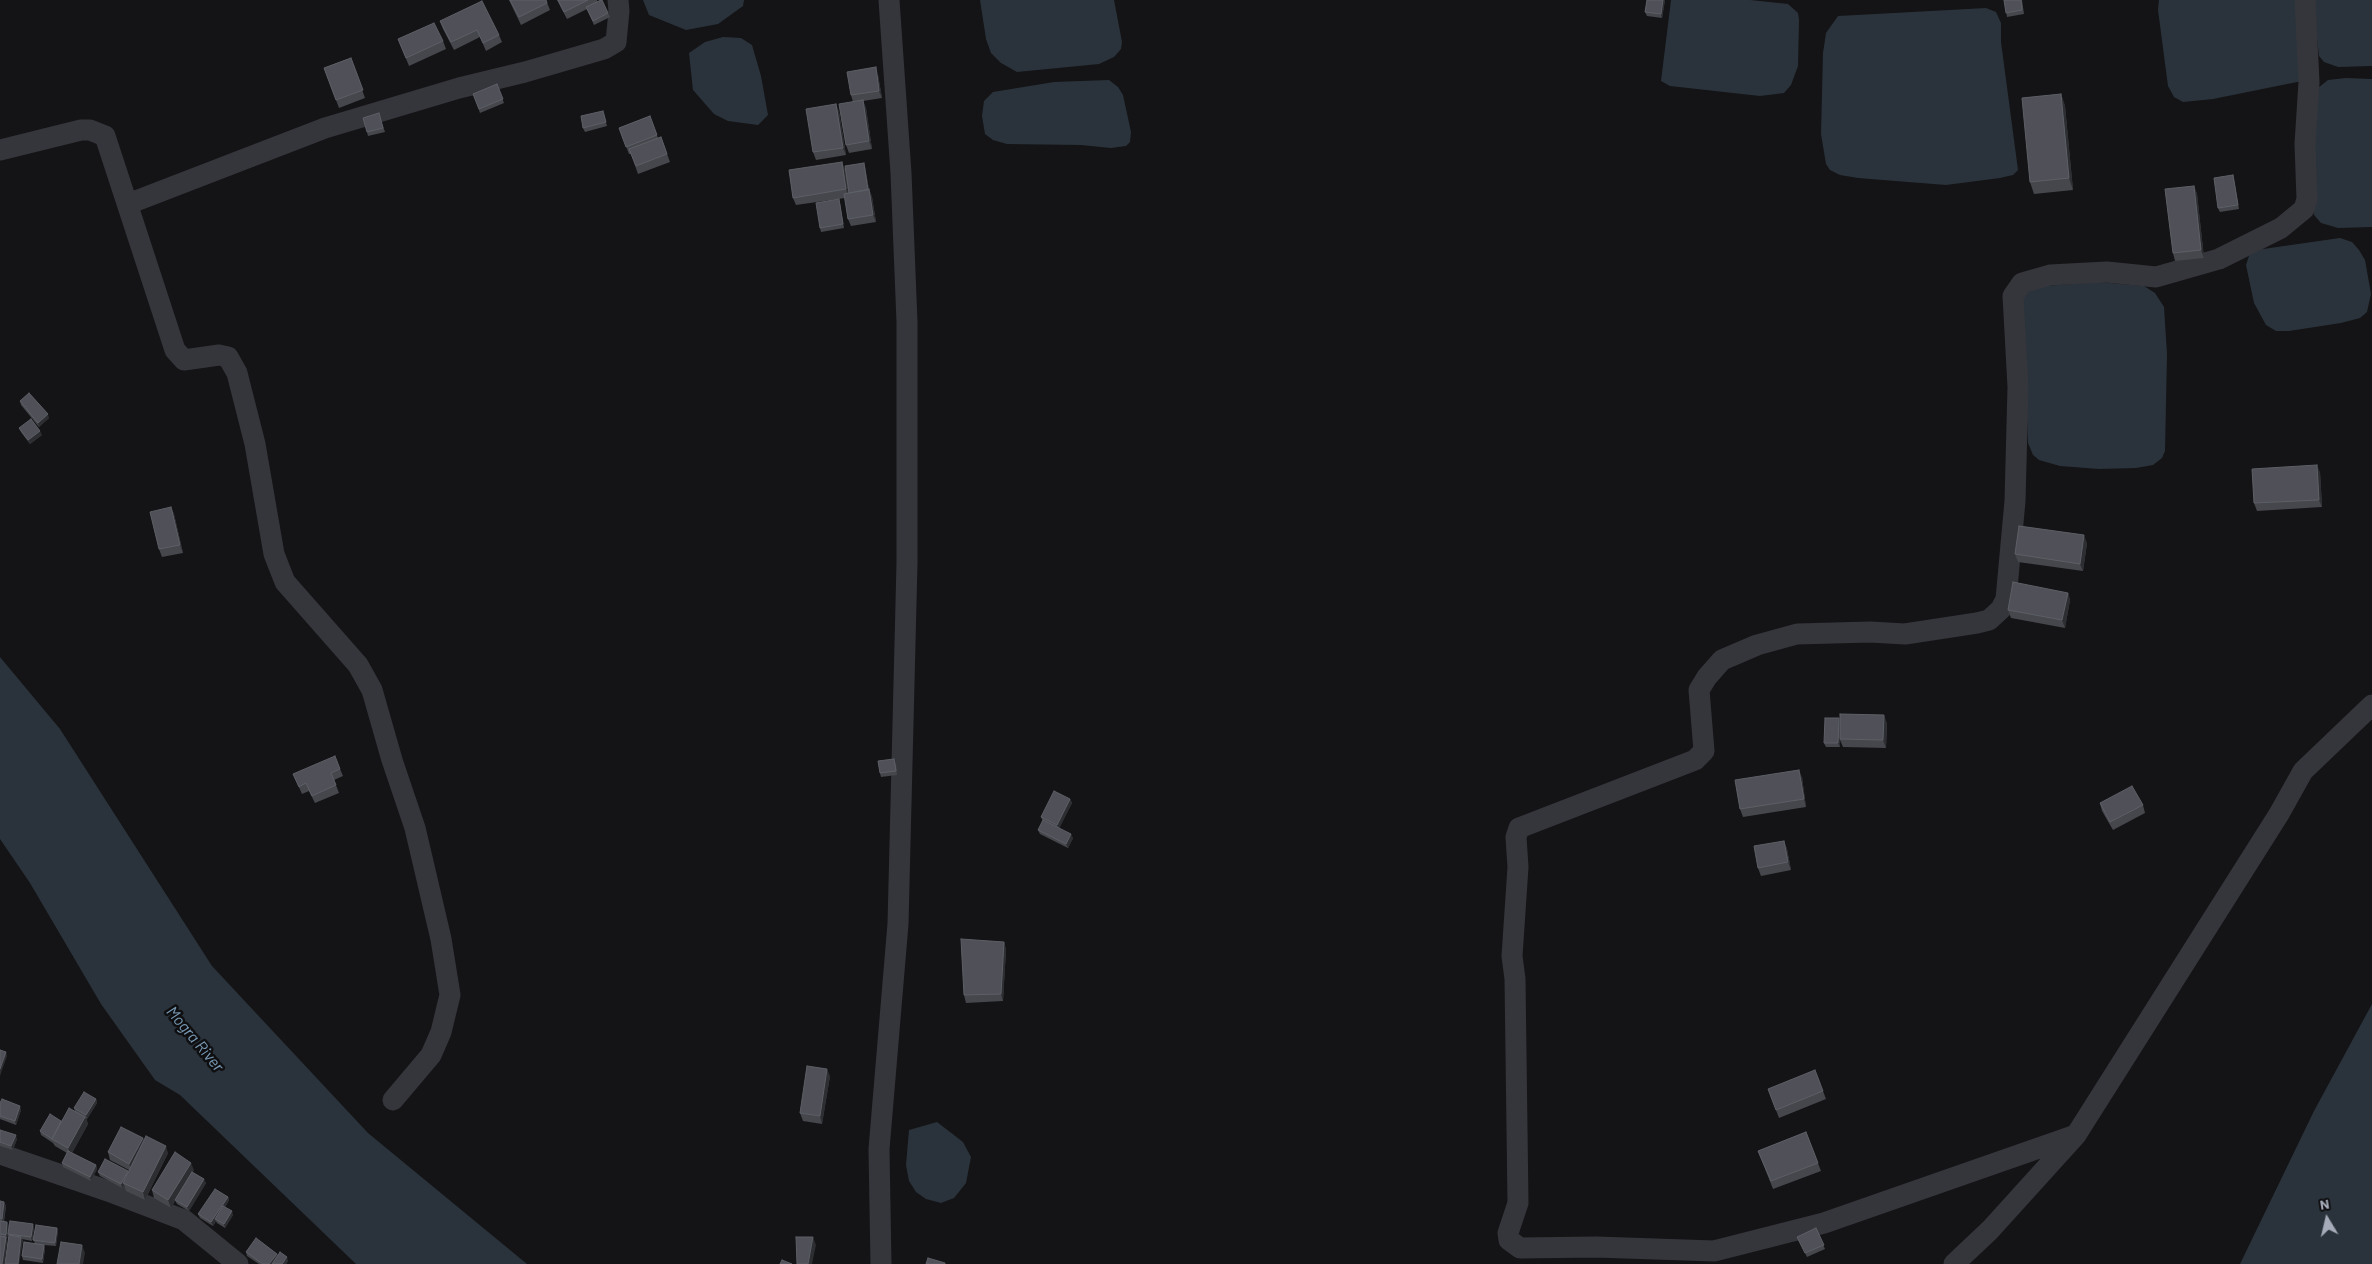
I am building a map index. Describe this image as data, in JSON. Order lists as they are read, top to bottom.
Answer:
{
  "water": ["Mogra River"],
  "north": "top"
}
